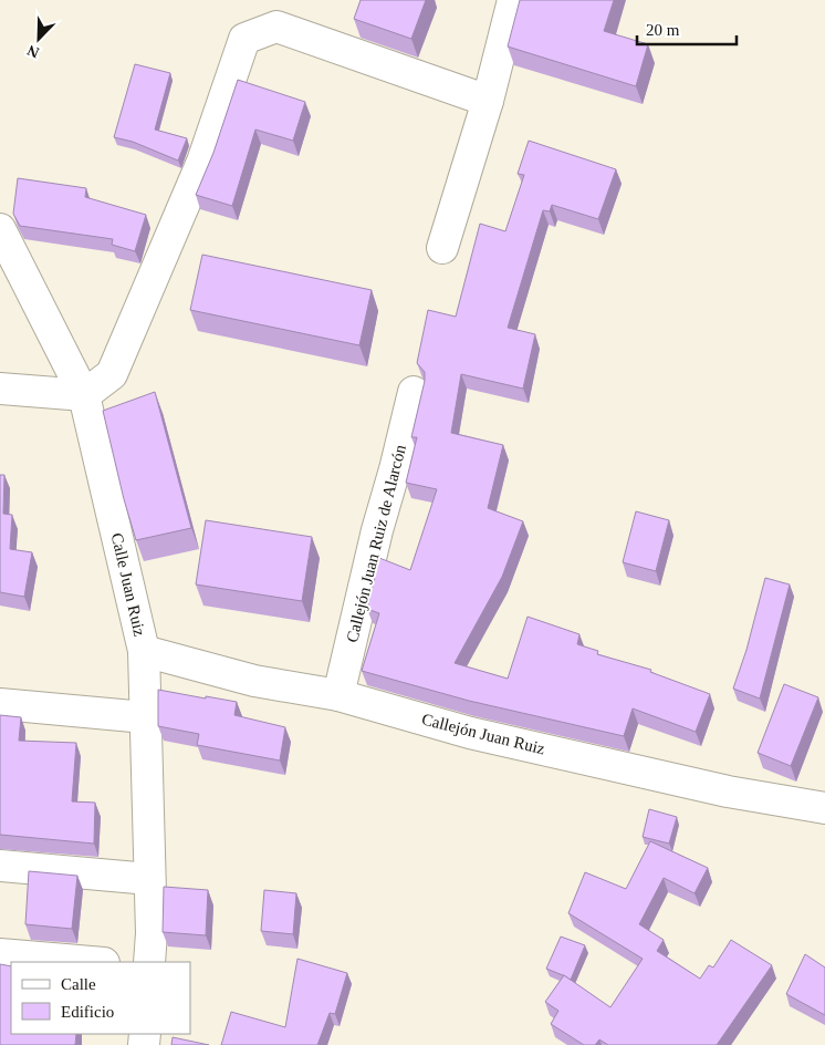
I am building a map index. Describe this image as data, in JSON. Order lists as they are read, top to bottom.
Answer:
{
  "streets": {
    "street": ["Callejón Juan Ruiz de Alarcón", "Calle Juan Ruiz", "Callejón Juan Ruiz"]
  },
  "crossings": [
    ["Callejón Juan Ruiz de Alarcón", "Callejón Juan Ruiz"],
    ["Calle Juan Ruiz", "Callejón Juan Ruiz"]
  ],
  "legend": ["Calle", "Edificio"],
  "scale_bar": "20 m",
  "north": "bottom left"
}
